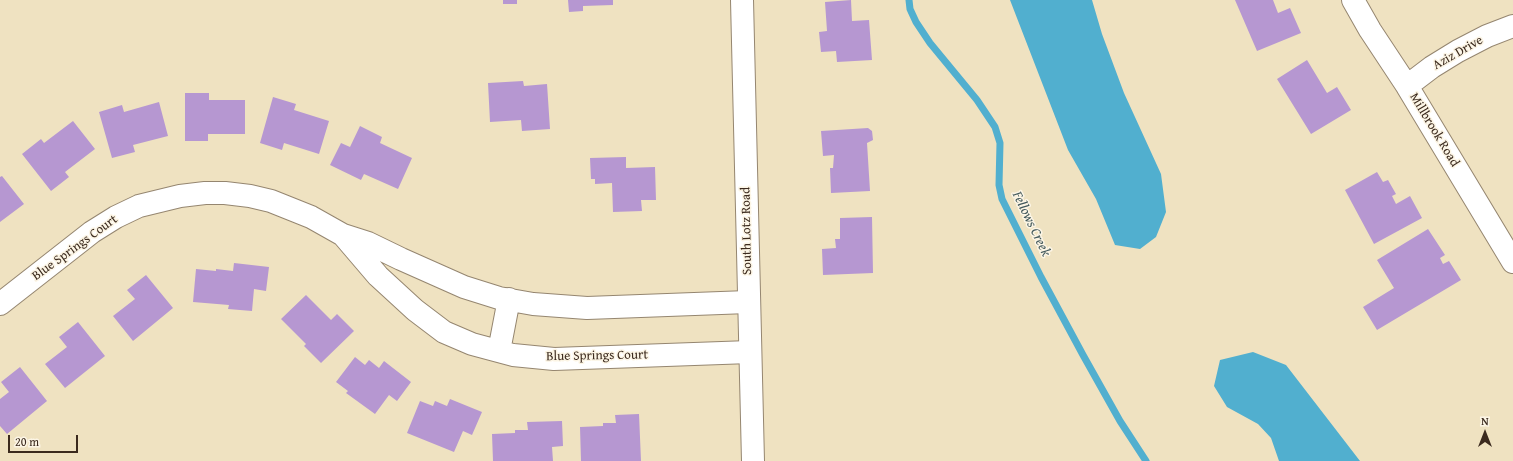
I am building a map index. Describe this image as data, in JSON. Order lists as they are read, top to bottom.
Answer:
{
  "streets": {
    "street": [
      "Aziz Drive",
      "Millbrook Road",
      "South Lotz Road",
      "Blue Springs Court"
    ]
  },
  "crossings": [
    ["Aziz Drive", "Millbrook Road"],
    ["South Lotz Road", "Blue Springs Court"]
  ],
  "water": ["Fellows Creek"],
  "scale_bar": "20 m",
  "north": "top"
}
